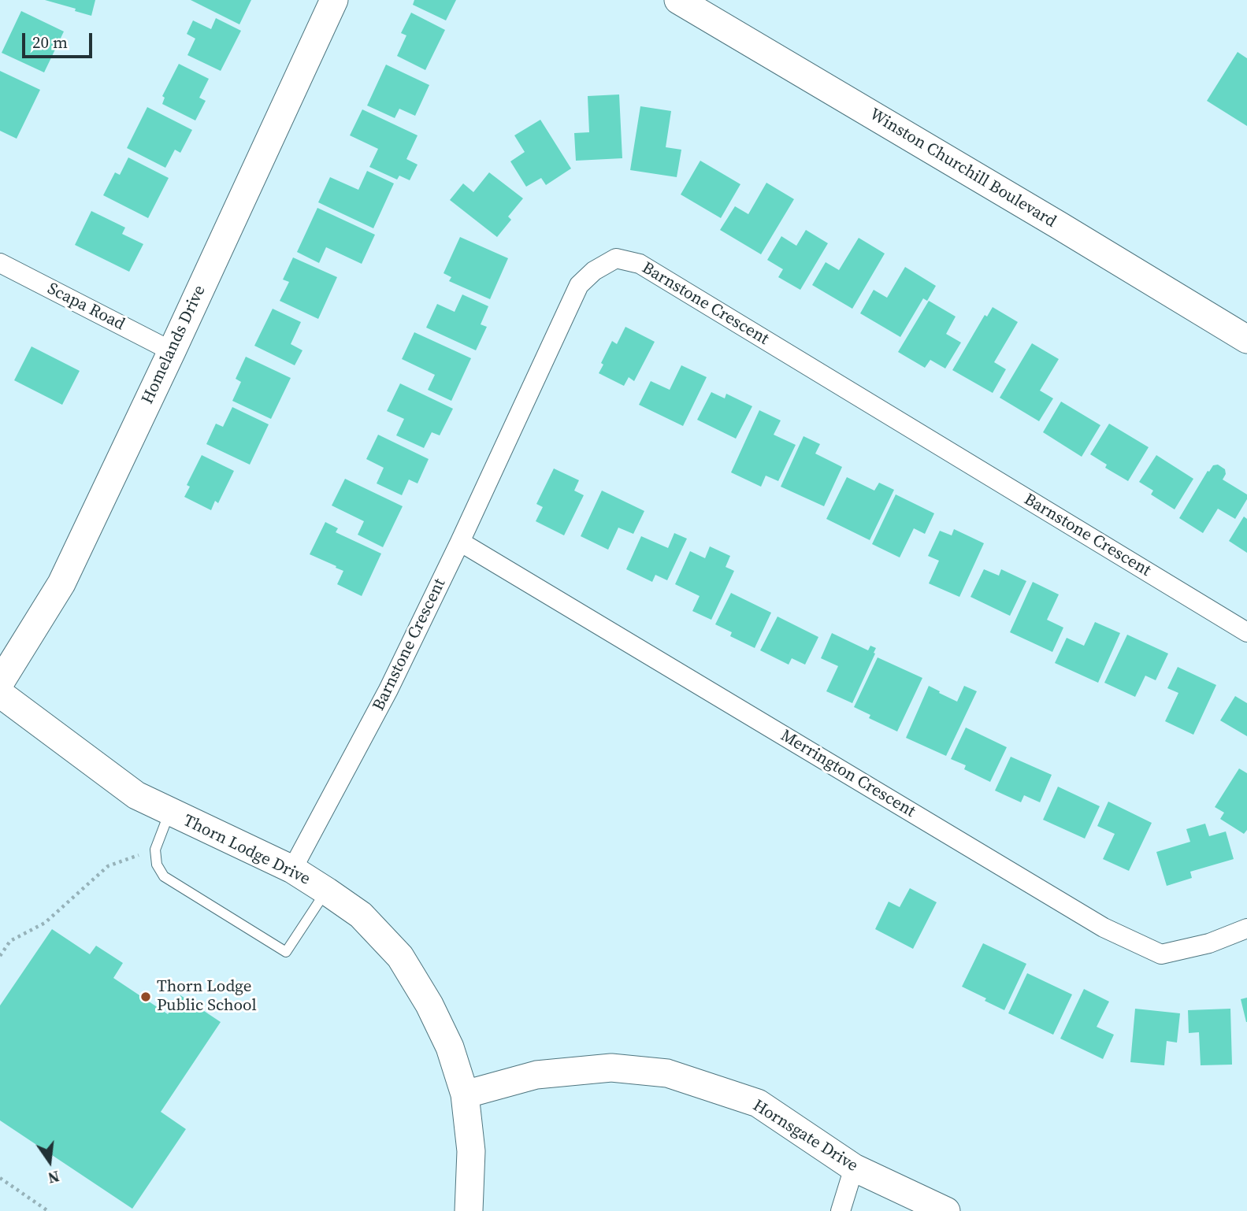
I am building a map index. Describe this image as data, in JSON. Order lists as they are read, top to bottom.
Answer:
{
  "streets": {
    "street": [
      "Winston Churchill Boulevard",
      "Barnstone Crescent",
      "Scapa Road",
      "Homelands Drive",
      "Merrington Crescent",
      "Thorn Lodge Drive",
      "Hornsgate Drive"
    ]
  },
  "crossings": [
    ["Barnstone Crescent", "Merrington Crescent"],
    ["Barnstone Crescent", "Thorn Lodge Drive"],
    ["Scapa Road", "Homelands Drive"],
    ["Thorn Lodge Drive", "Hornsgate Drive"]
  ],
  "places": ["Thorn Lodge Public School"],
  "scale_bar": "20 m",
  "north": "bottom"
}
